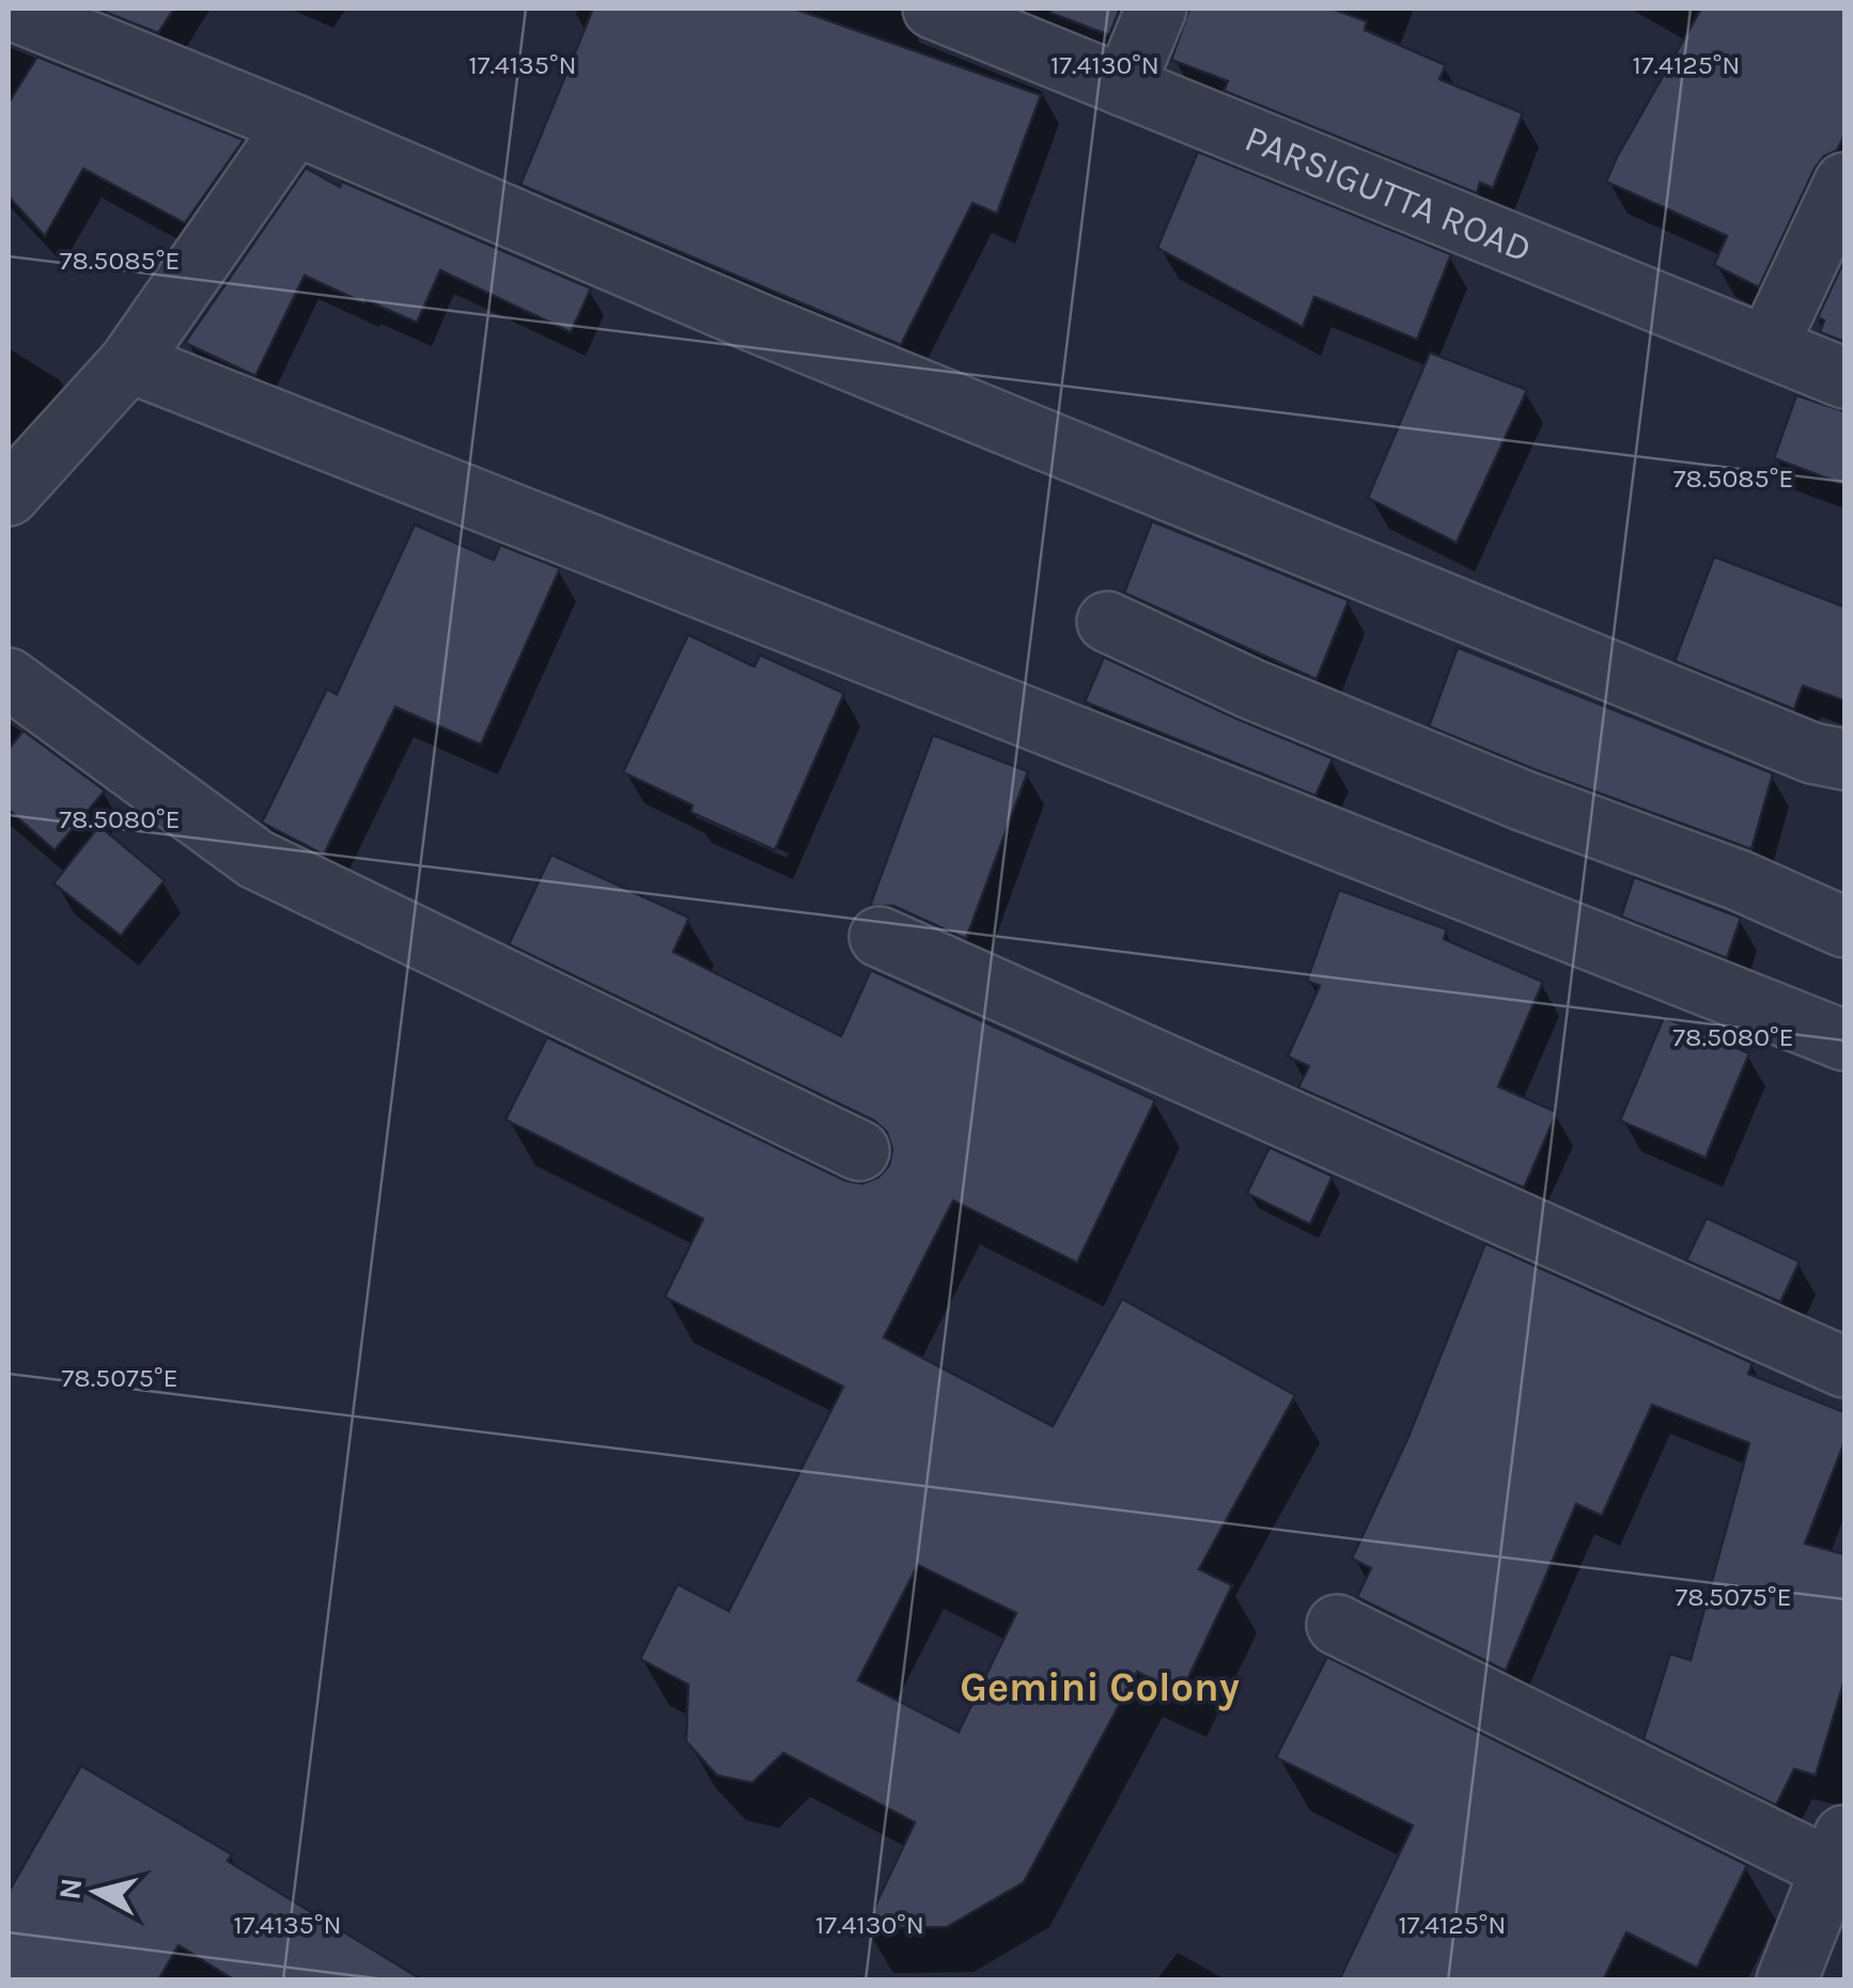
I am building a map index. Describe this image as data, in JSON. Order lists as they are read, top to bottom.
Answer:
{
  "streets": {
    "street": ["PARSIGUTTA ROAD"]
  },
  "districts": ["Gemini Colony"],
  "north": "left",
  "coordinates": [
    "17.4135°N",
    "17.4130°N",
    "17.4125°N",
    "78.5085°E",
    "78.5080°E",
    "78.5075°E"
  ]
}
